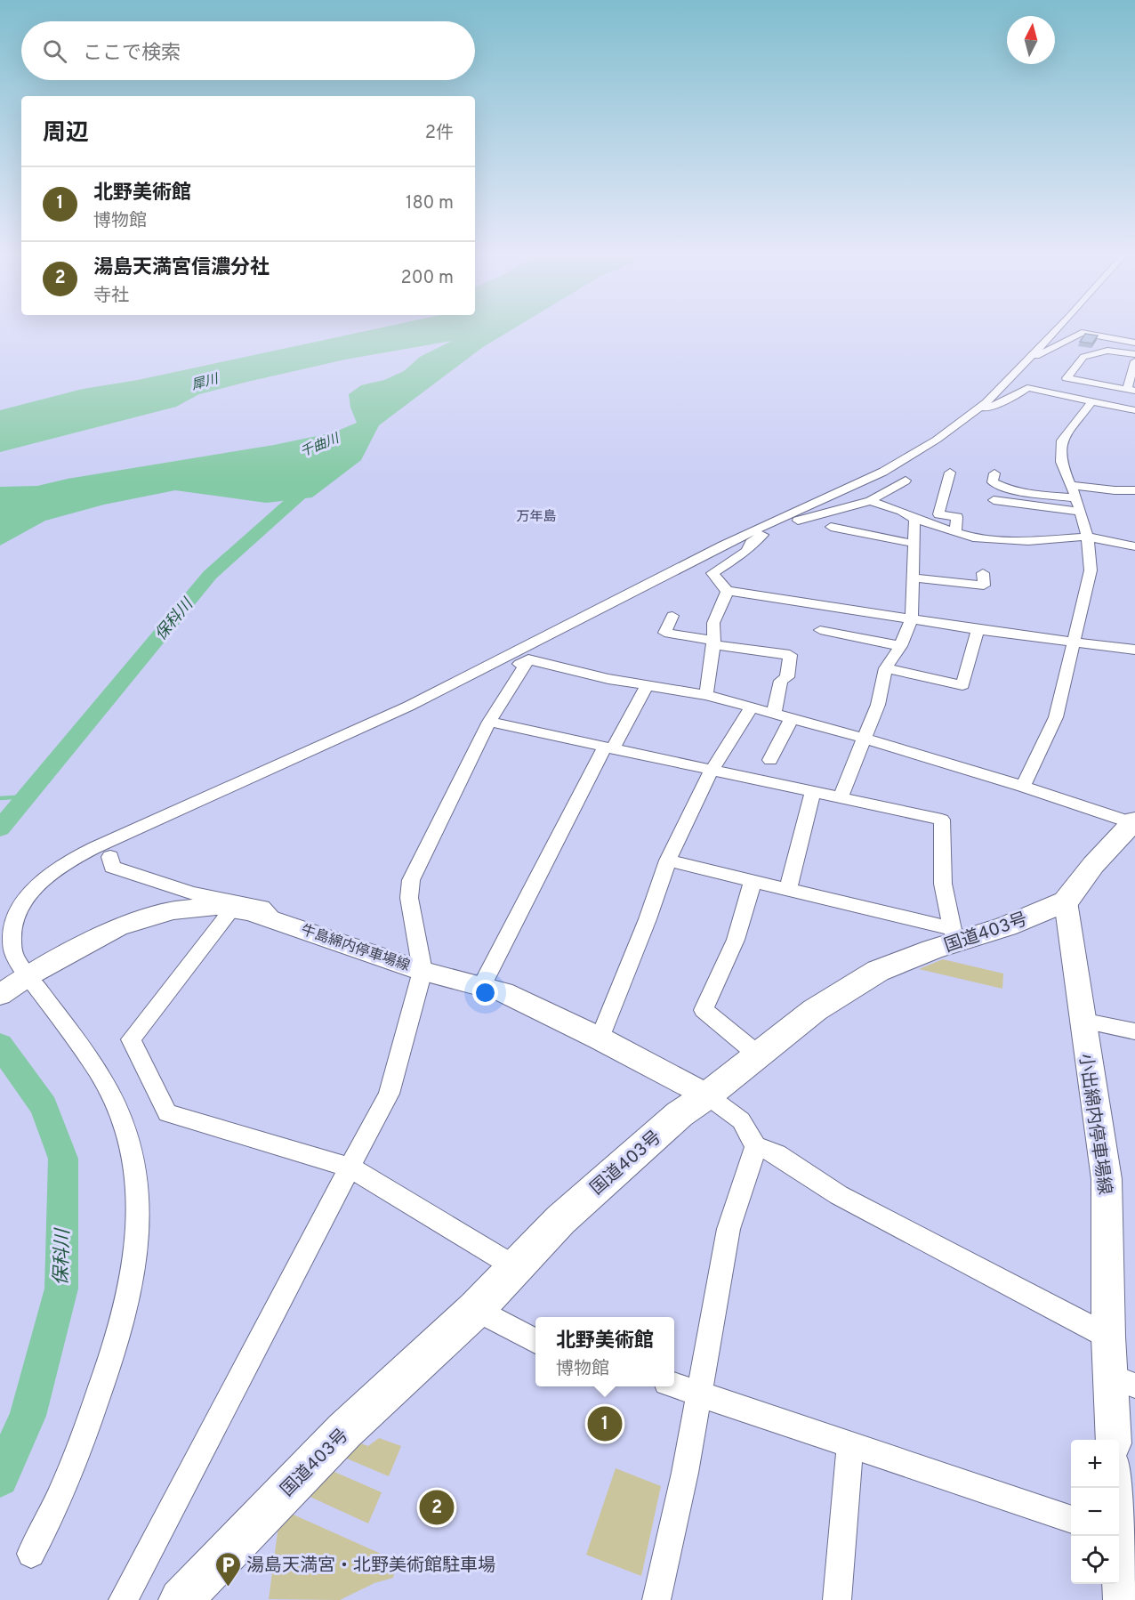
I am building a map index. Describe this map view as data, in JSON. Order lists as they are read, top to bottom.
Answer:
{
  "streets": {
    "highway": ["国道403号"],
    "main road": ["牛島綿内停車場線", "小出綿内停車場線"]
  },
  "crossings": [
    ["国道403号", "牛島綿内停車場線"],
    ["国道403号", "小出綿内停車場線"]
  ],
  "districts": ["万年島"],
  "water": ["犀川", "千曲川", "保科川"],
  "places": {
    "parking": ["湯島天満宮・北野美術館駐車場"]
  },
  "north": "top",
  "page": {
    "search": "ここで検索",
    "heading": ["周辺", "2件"],
    "list": [
      {
        "mark": "1",
        "name": "北野美術館",
        "note": "博物館",
        "value": "180 m"
      },
      {
        "mark": "2",
        "name": "湯島天満宮信濃分社",
        "note": "寺社",
        "value": "200 m"
      }
    ],
    "popup": ["北野美術館", "博物館"],
    "pins": ["1", "2"],
    "map_buttons": ["+", "−"]
  }
}
